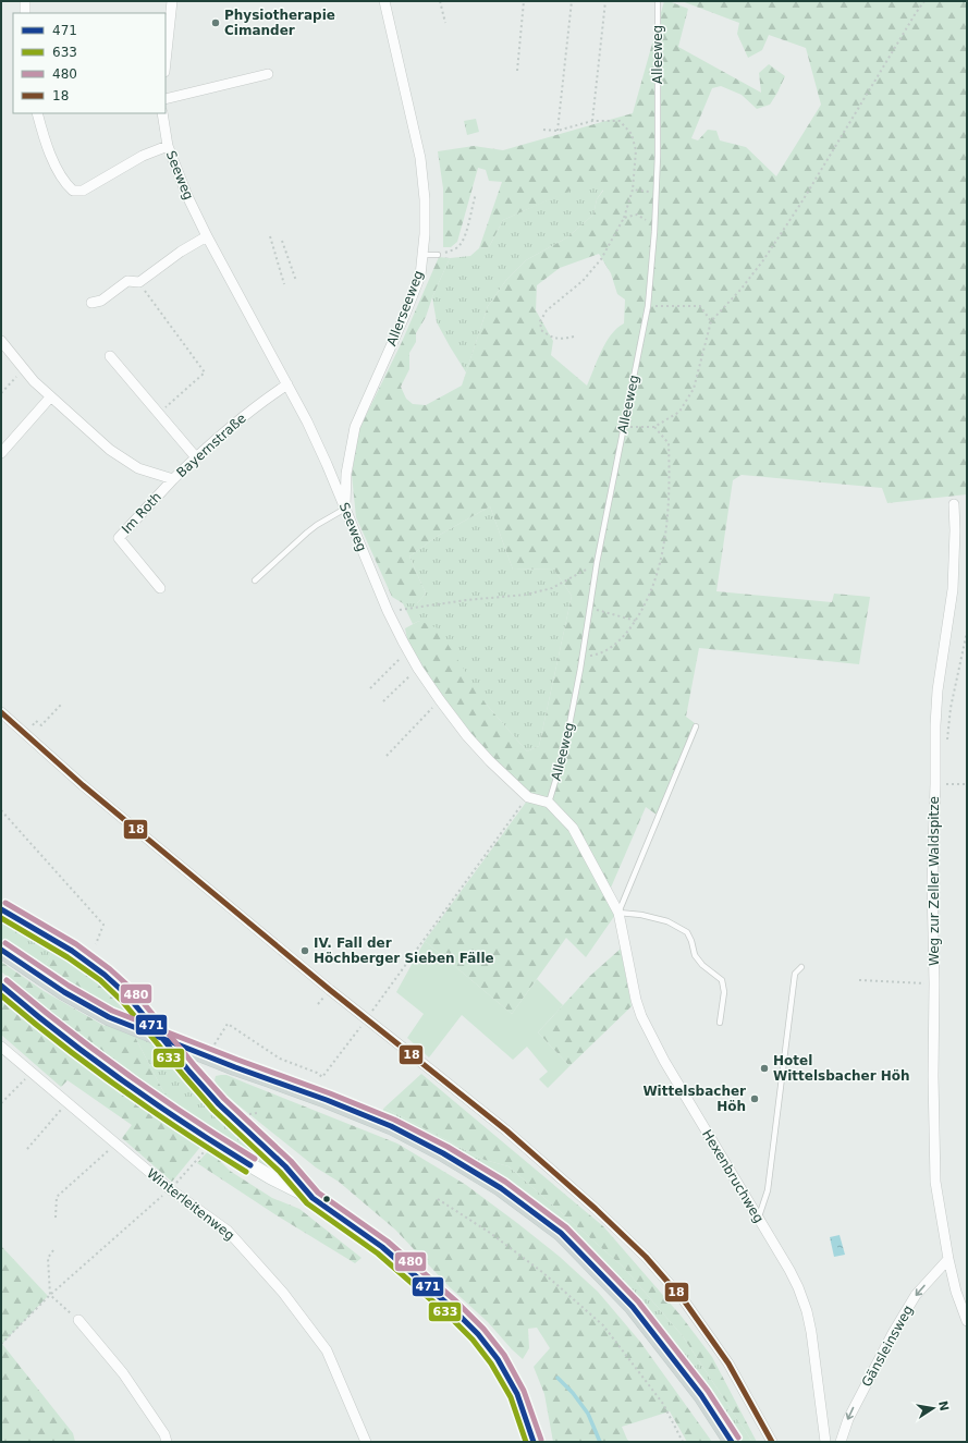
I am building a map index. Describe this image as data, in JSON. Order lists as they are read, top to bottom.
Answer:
{
  "streets": {
    "street": [
      "Seeweg",
      "Allerseeweg",
      "Bayernstraße",
      "Im Roth",
      "Weg zur Zeller Waldspitze",
      "Hexenbruchweg",
      "Winterleitenweg",
      "Gänsleinsweg"
    ],
    "lane": ["Alleeweg"]
  },
  "crossings": [
    ["Alleeweg", "Hexenbruchweg"],
    ["Seeweg", "Allerseeweg"],
    ["Seeweg", "Bayernstraße"],
    ["Bayernstraße", "Im Roth"],
    ["Weg zur Zeller Waldspitze", "Gänsleinsweg"]
  ],
  "one_way": ["Gänsleinsweg"],
  "places": [
    "Physiotherapie Cimander",
    "IV. Fall der Höchberger Sieben Fälle",
    "Hotel Wittelsbacher Höh",
    "Wittelsbacher Höh"
  ],
  "lines": [
    "transit line 18",
    "transit line 480",
    "transit line 471",
    "transit line 633"
  ],
  "legend": [
    "471",
    "633",
    "480",
    "18"
  ],
  "north": "right"
}
